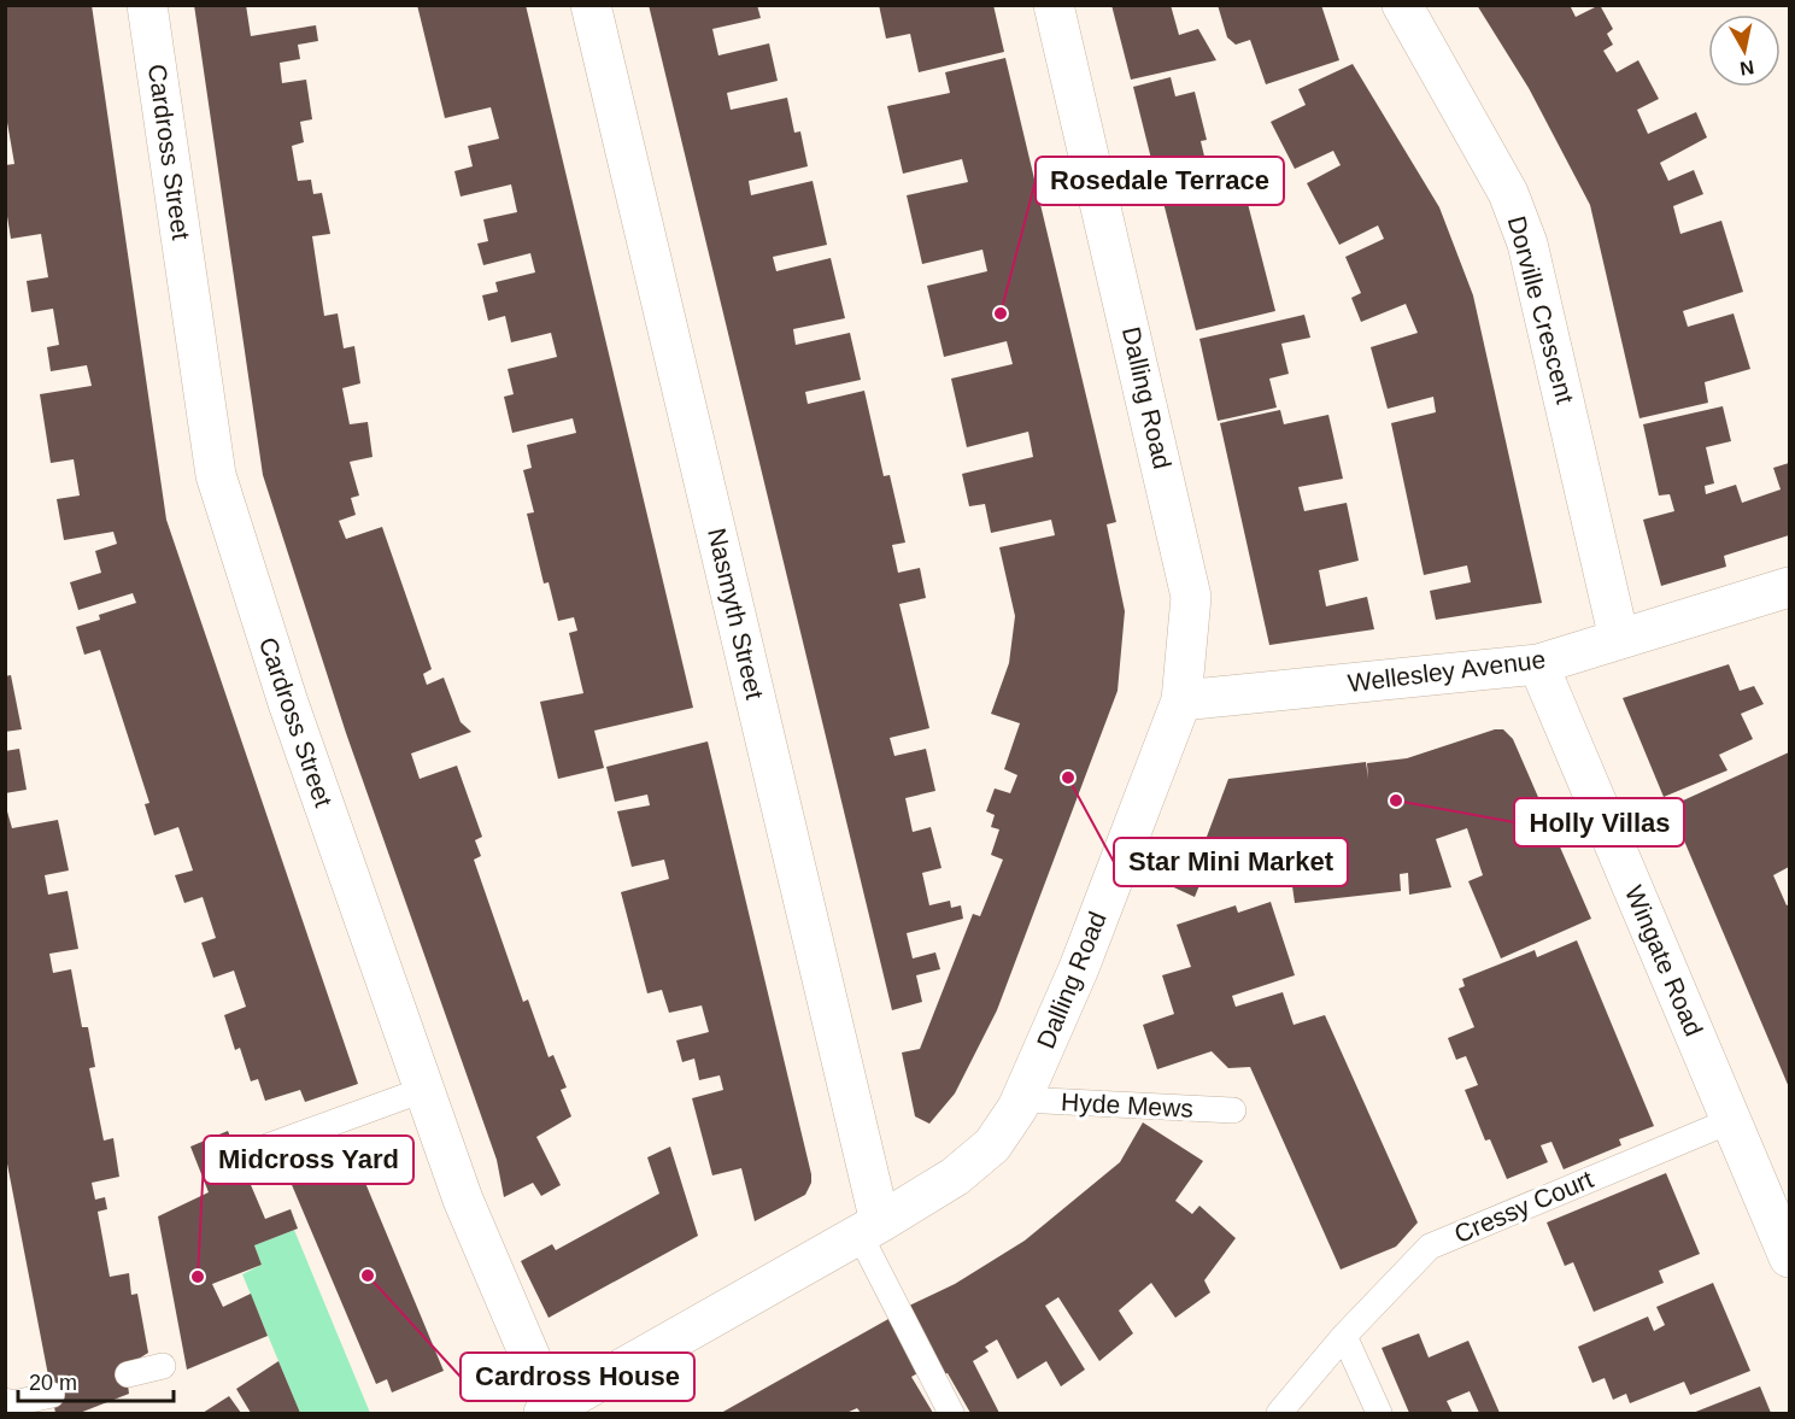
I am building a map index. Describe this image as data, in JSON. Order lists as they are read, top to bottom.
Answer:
{
  "streets": {
    "street": [
      "Cardross Street",
      "Dorville Crescent",
      "Dalling Road",
      "Nasmyth Street",
      "Wellesley Avenue",
      "Wingate Road"
    ],
    "lane": ["Hyde Mews", "Cressy Court"]
  },
  "crossings": [
    ["Cardross Street", "Dalling Road"],
    ["Dorville Crescent", "Wellesley Avenue"],
    ["Dalling Road", "Nasmyth Street"],
    ["Dalling Road", "Wellesley Avenue"],
    ["Dalling Road", "Hyde Mews"],
    ["Wellesley Avenue", "Wingate Road"],
    ["Wingate Road", "Cressy Court"]
  ],
  "places": [
    "Rosedale Terrace",
    "Star Mini Market",
    "Holly Villas",
    "Cardross House",
    "Midcross Yard"
  ],
  "scale_bar": "20 m",
  "north": "bottom"
}
